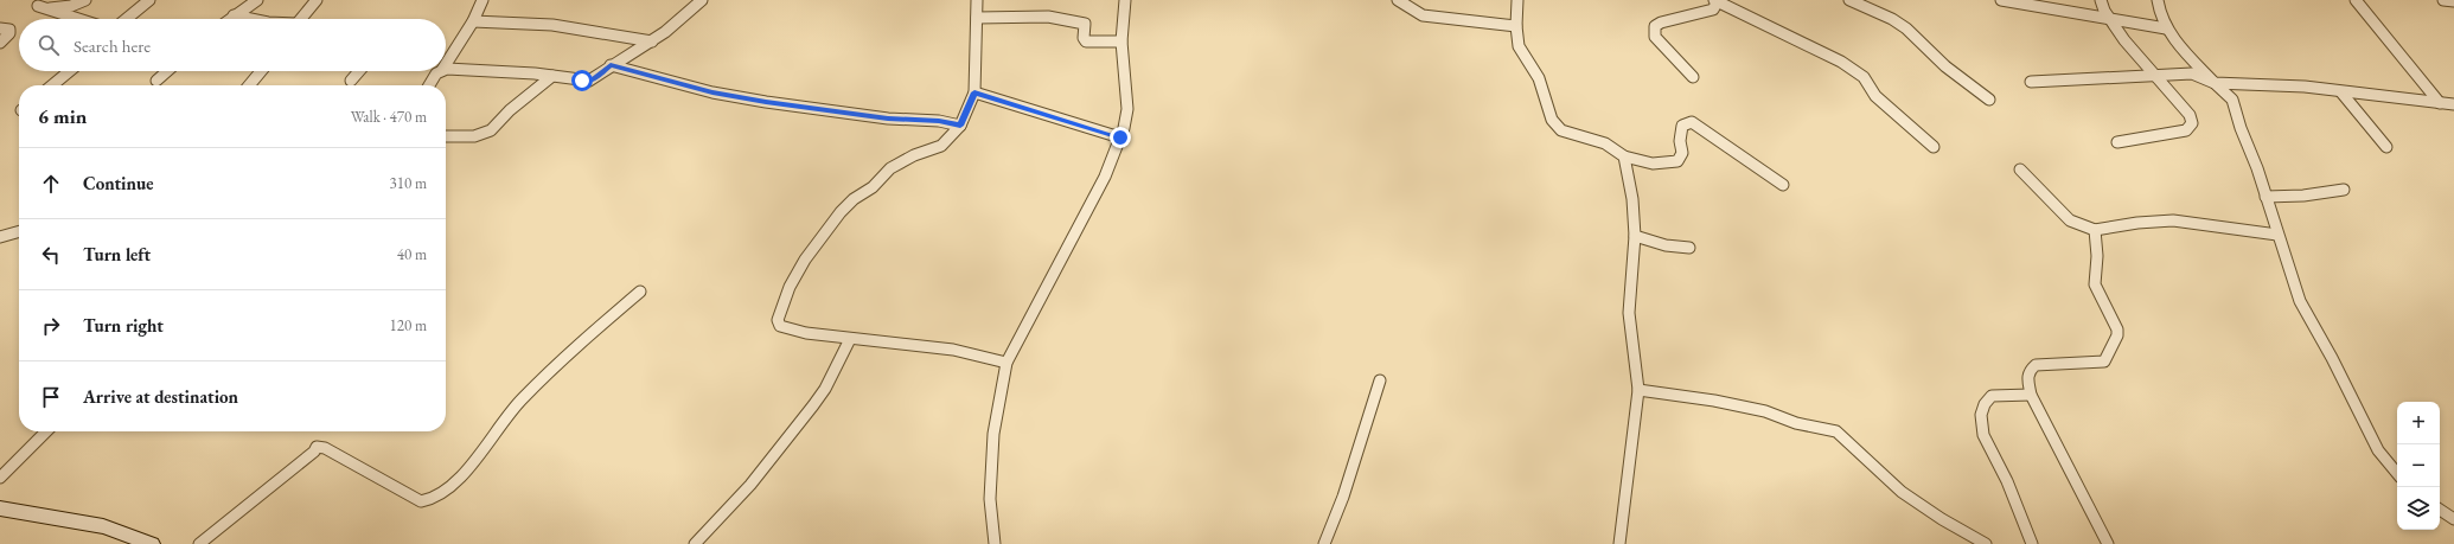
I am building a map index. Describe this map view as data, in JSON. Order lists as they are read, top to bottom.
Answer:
{
  "page": {
    "search": "Search here",
    "heading": ["6 min", "Walk · 470 m"],
    "list": [
      ["Continue", "310 m"],
      ["Turn left", "40 m"],
      ["Turn right", "120 m"],
      "Arrive at destination"
    ],
    "map_buttons": ["+", "−"]
  }
}
